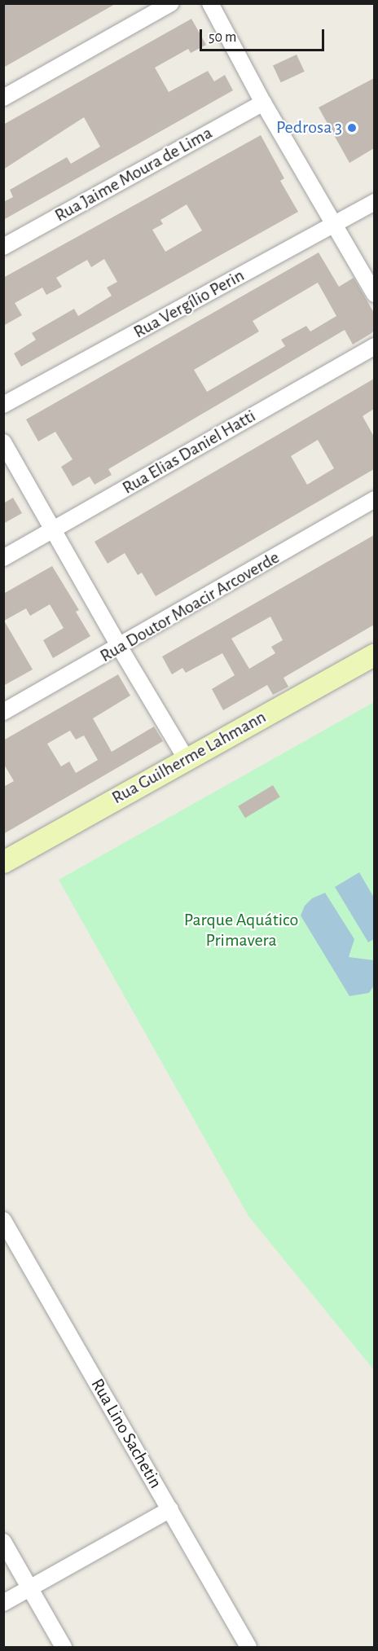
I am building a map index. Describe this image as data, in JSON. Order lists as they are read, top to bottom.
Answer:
{
  "streets": {
    "street": [
      "Rua Jaime Moura de Lima",
      "Rua Vergílio Perin",
      "Rua Elias Daniel Hatti",
      "Rua Doutor Moacir Arcoverde",
      "Rua Guilherme Lahmann",
      "Rua Lino Sachetin"
    ]
  },
  "parks": ["Parque Aquático Primavera"],
  "places": ["Pedrosa 3"],
  "scale_bar": "50 m"
}
